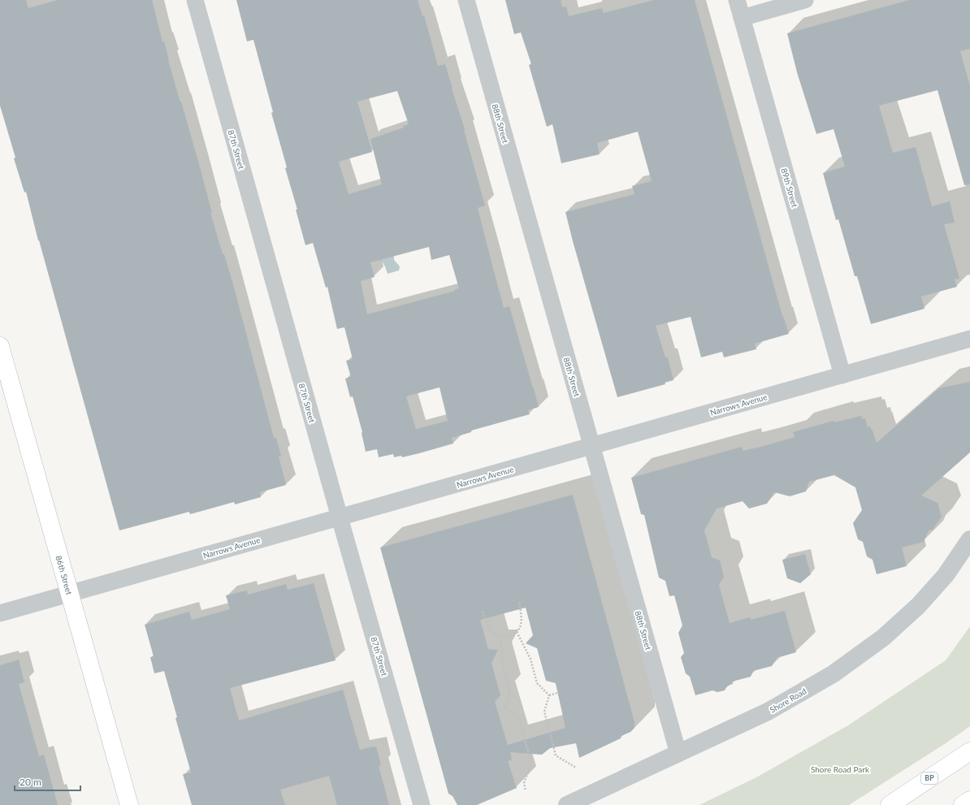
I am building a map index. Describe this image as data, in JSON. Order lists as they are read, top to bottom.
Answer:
{
  "streets": {
    "main road": ["86th Street", "BP"],
    "street": [
      "88th Street",
      "87th Street",
      "89th Street",
      "Narrows Avenue",
      "Shore Road"
    ]
  },
  "crossings": [
    ["88th Street", "Narrows Avenue"],
    ["88th Street", "Shore Road"],
    ["87th Street", "Narrows Avenue"],
    ["89th Street", "Narrows Avenue"],
    ["Narrows Avenue", "86th Street"]
  ],
  "parks": ["Shore Road Park"],
  "scale_bar": "20 m"
}
